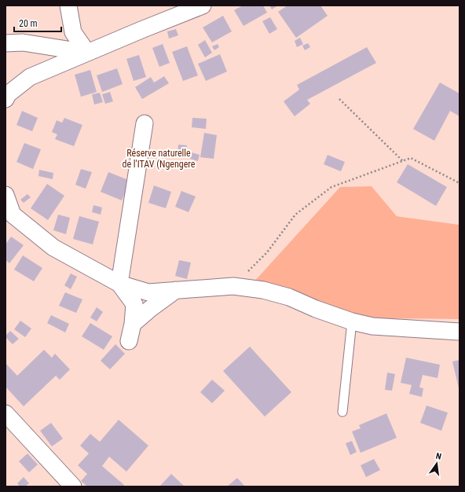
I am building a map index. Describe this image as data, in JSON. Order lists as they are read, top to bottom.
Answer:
{
  "parks": ["Réserve naturelle de l'ITAV (Ngengere"],
  "scale_bar": "20 m",
  "north": "top"
}
